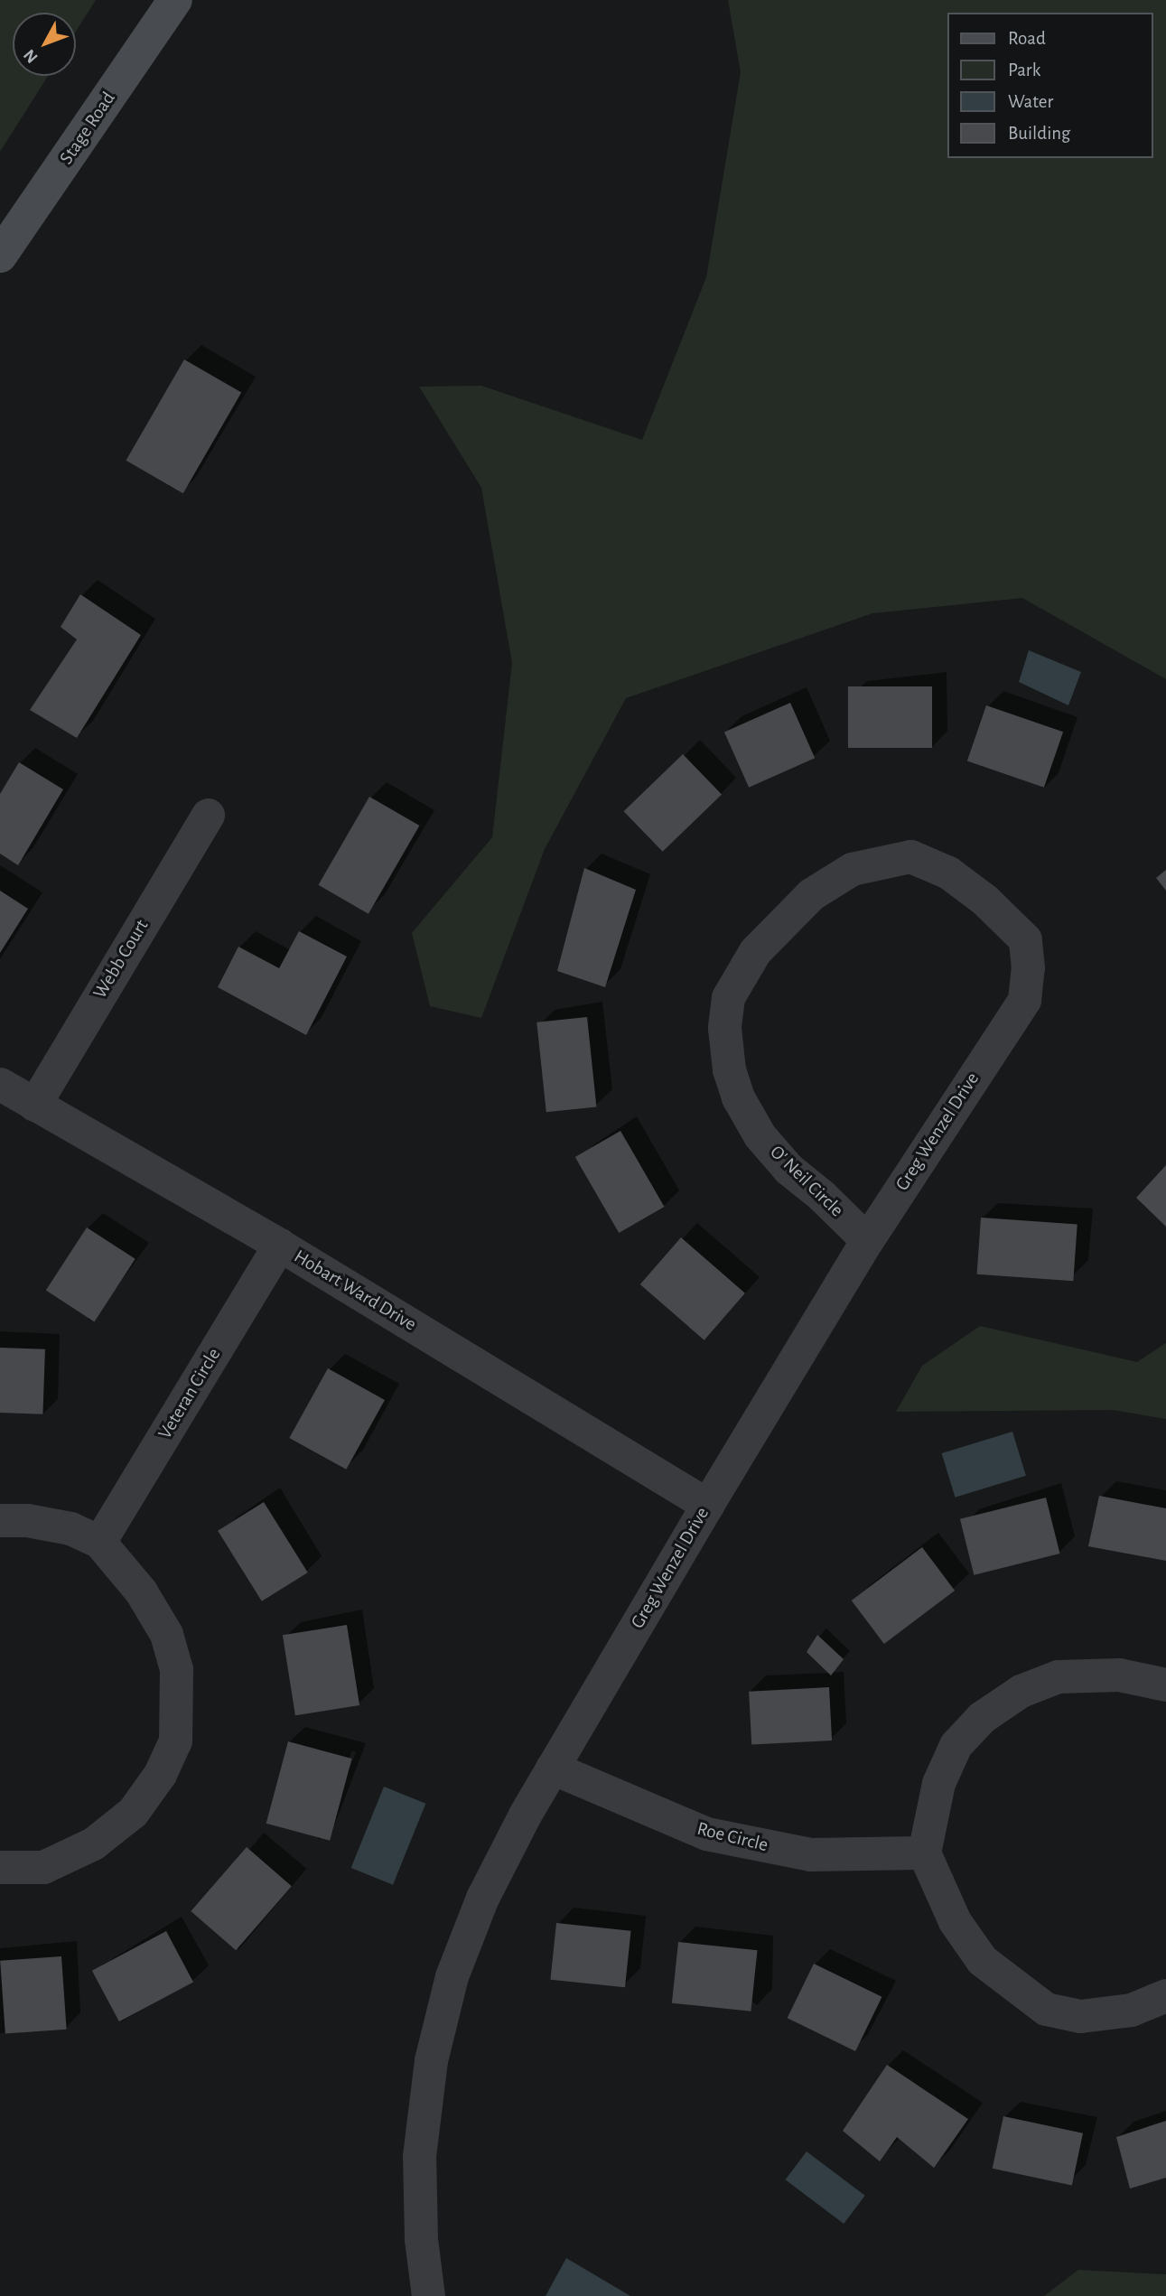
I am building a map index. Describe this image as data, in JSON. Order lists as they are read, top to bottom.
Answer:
{
  "streets": {
    "street": [
      "Stage Road",
      "Webb Court",
      "Greg Wenzel Drive",
      "O' Neil Circle",
      "Hobart Ward Drive",
      "Veteran Circle",
      "Roe Circle"
    ]
  },
  "crossings": [
    ["Webb Court", "Hobart Ward Drive"],
    ["Greg Wenzel Drive", "O' Neil Circle"],
    ["Greg Wenzel Drive", "Hobart Ward Drive"],
    ["Greg Wenzel Drive", "Roe Circle"],
    ["Hobart Ward Drive", "Veteran Circle"]
  ],
  "legend": [
    "Road",
    "Park",
    "Water",
    "Building"
  ],
  "north": "bottom left"
}
